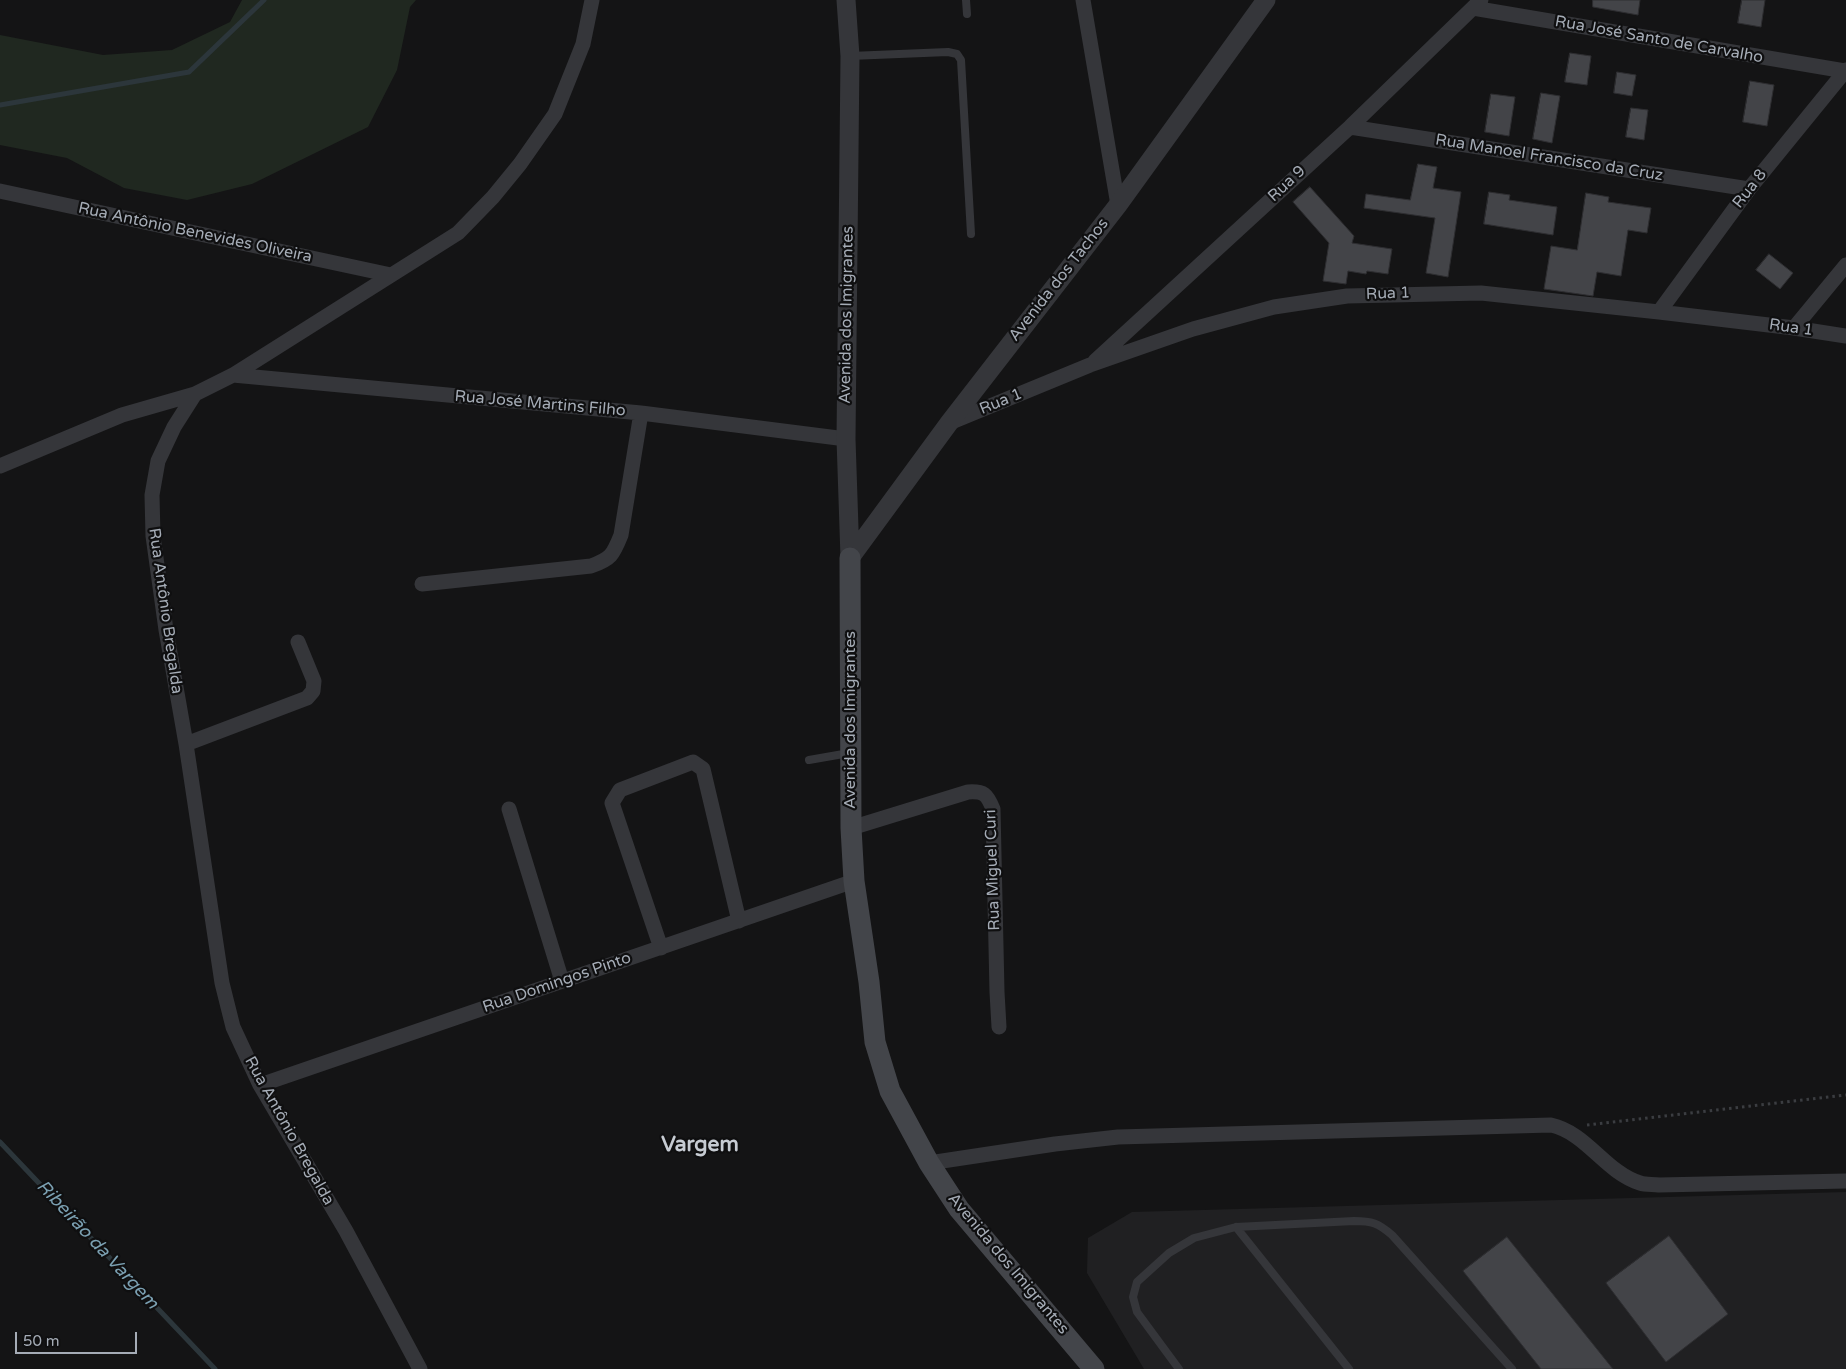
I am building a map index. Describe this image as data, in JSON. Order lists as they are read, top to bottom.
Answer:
{
  "streets": {
    "main road": ["Avenida dos Imigrantes"],
    "street": [
      "Rua José Santo de Carvalho",
      "Rua Manoel Francisco da Cruz",
      "Rua 9",
      "Rua 8",
      "Rua Antônio Benevides Oliveira",
      "Avenida dos Tachos",
      "Rua 1",
      "Rua José Martins Filho",
      "Rua Antônio Bregalda",
      "Rua Miguel Curi",
      "Rua Domingos Pinto"
    ]
  },
  "crossings": [
    ["Rua José Santo de Carvalho", "Rua 9"],
    ["Rua José Santo de Carvalho", "Rua 8"],
    ["Rua Manoel Francisco da Cruz", "Rua 9"],
    ["Rua Manoel Francisco da Cruz", "Rua 8"],
    ["Rua 9", "Rua 1"],
    ["Rua 8", "Rua 1"],
    ["Avenida dos Tachos", "Rua 1"],
    ["Avenida dos Tachos", "Avenida dos Imigrantes"],
    ["Avenida dos Imigrantes", "Rua José Martins Filho"],
    ["Avenida dos Imigrantes", "Rua Miguel Curi"],
    ["Avenida dos Imigrantes", "Rua Domingos Pinto"],
    ["Rua Antônio Bregalda", "Rua Domingos Pinto"]
  ],
  "districts": ["Vargem"],
  "water": ["Ribeirão da Vargem"],
  "scale_bar": "50 m"
}
